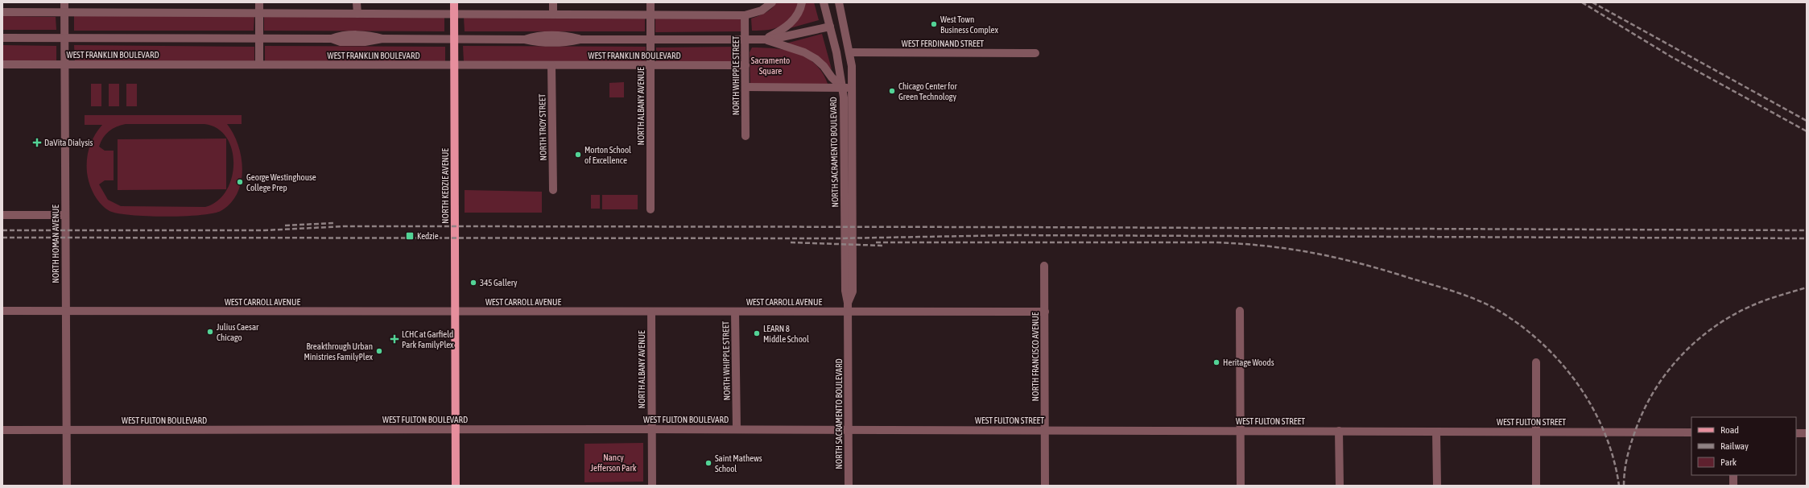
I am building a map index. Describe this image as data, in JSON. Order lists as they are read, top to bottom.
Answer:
{
  "streets": {
    "main road": ["NORTH KEDZIE AVENUE"],
    "street": [
      "WEST FERDINAND STREET",
      "WEST FRANKLIN BOULEVARD",
      "NORTH WHIPPLE STREET",
      "NORTH ALBANY AVENUE",
      "NORTH TROY STREET",
      "NORTH SACRAMENTO BOULEVARD",
      "NORTH HOMAN AVENUE",
      "WEST CARROLL AVENUE",
      "NORTH FRANCISCO AVENUE",
      "WEST FULTON BOULEVARD",
      "WEST FULTON STREET"
    ]
  },
  "crossings": [
    ["WEST FERDINAND STREET", "NORTH SACRAMENTO BOULEVARD"],
    ["WEST FRANKLIN BOULEVARD", "NORTH WHIPPLE STREET"],
    ["WEST FRANKLIN BOULEVARD", "NORTH ALBANY AVENUE"],
    ["WEST FRANKLIN BOULEVARD", "NORTH TROY STREET"],
    ["WEST FRANKLIN BOULEVARD", "NORTH SACRAMENTO BOULEVARD"],
    ["WEST FRANKLIN BOULEVARD", "NORTH KEDZIE AVENUE"],
    ["WEST FRANKLIN BOULEVARD", "NORTH HOMAN AVENUE"],
    ["NORTH WHIPPLE STREET", "WEST CARROLL AVENUE"],
    ["NORTH WHIPPLE STREET", "WEST FULTON BOULEVARD"],
    ["NORTH ALBANY AVENUE", "WEST CARROLL AVENUE"],
    ["NORTH ALBANY AVENUE", "WEST FULTON BOULEVARD"],
    ["NORTH SACRAMENTO BOULEVARD", "WEST CARROLL AVENUE"],
    ["NORTH SACRAMENTO BOULEVARD", "WEST FULTON BOULEVARD"],
    ["NORTH SACRAMENTO BOULEVARD", "WEST FULTON STREET"],
    ["NORTH KEDZIE AVENUE", "WEST CARROLL AVENUE"],
    ["NORTH KEDZIE AVENUE", "WEST FULTON BOULEVARD"],
    ["NORTH HOMAN AVENUE", "WEST CARROLL AVENUE"],
    ["NORTH HOMAN AVENUE", "WEST FULTON BOULEVARD"],
    ["WEST CARROLL AVENUE", "NORTH FRANCISCO AVENUE"],
    ["NORTH FRANCISCO AVENUE", "WEST FULTON STREET"],
    ["WEST FULTON BOULEVARD", "WEST FULTON STREET"]
  ],
  "parks": ["Sacramento Square", "Nancy Jefferson Park"],
  "places": {
    "other": [
      "West Town Business Complex",
      "Chicago Center for Green Technology",
      "Morton School of Excellence",
      "George Westinghouse College Prep",
      "345 Gallery",
      "Julius Caesar Chicago",
      "LEARN 8 Middle School",
      "Breakthrough Urban Ministries FamilyPlex",
      "Heritage Woods",
      "Saint Mathews School"
    ],
    "health": ["DaVita Dialysis", "LCHC at Garfield Park FamilyPlex"],
    "transit": ["Kedzie"]
  },
  "legend": ["Road", "Railway", "Park"]
}
